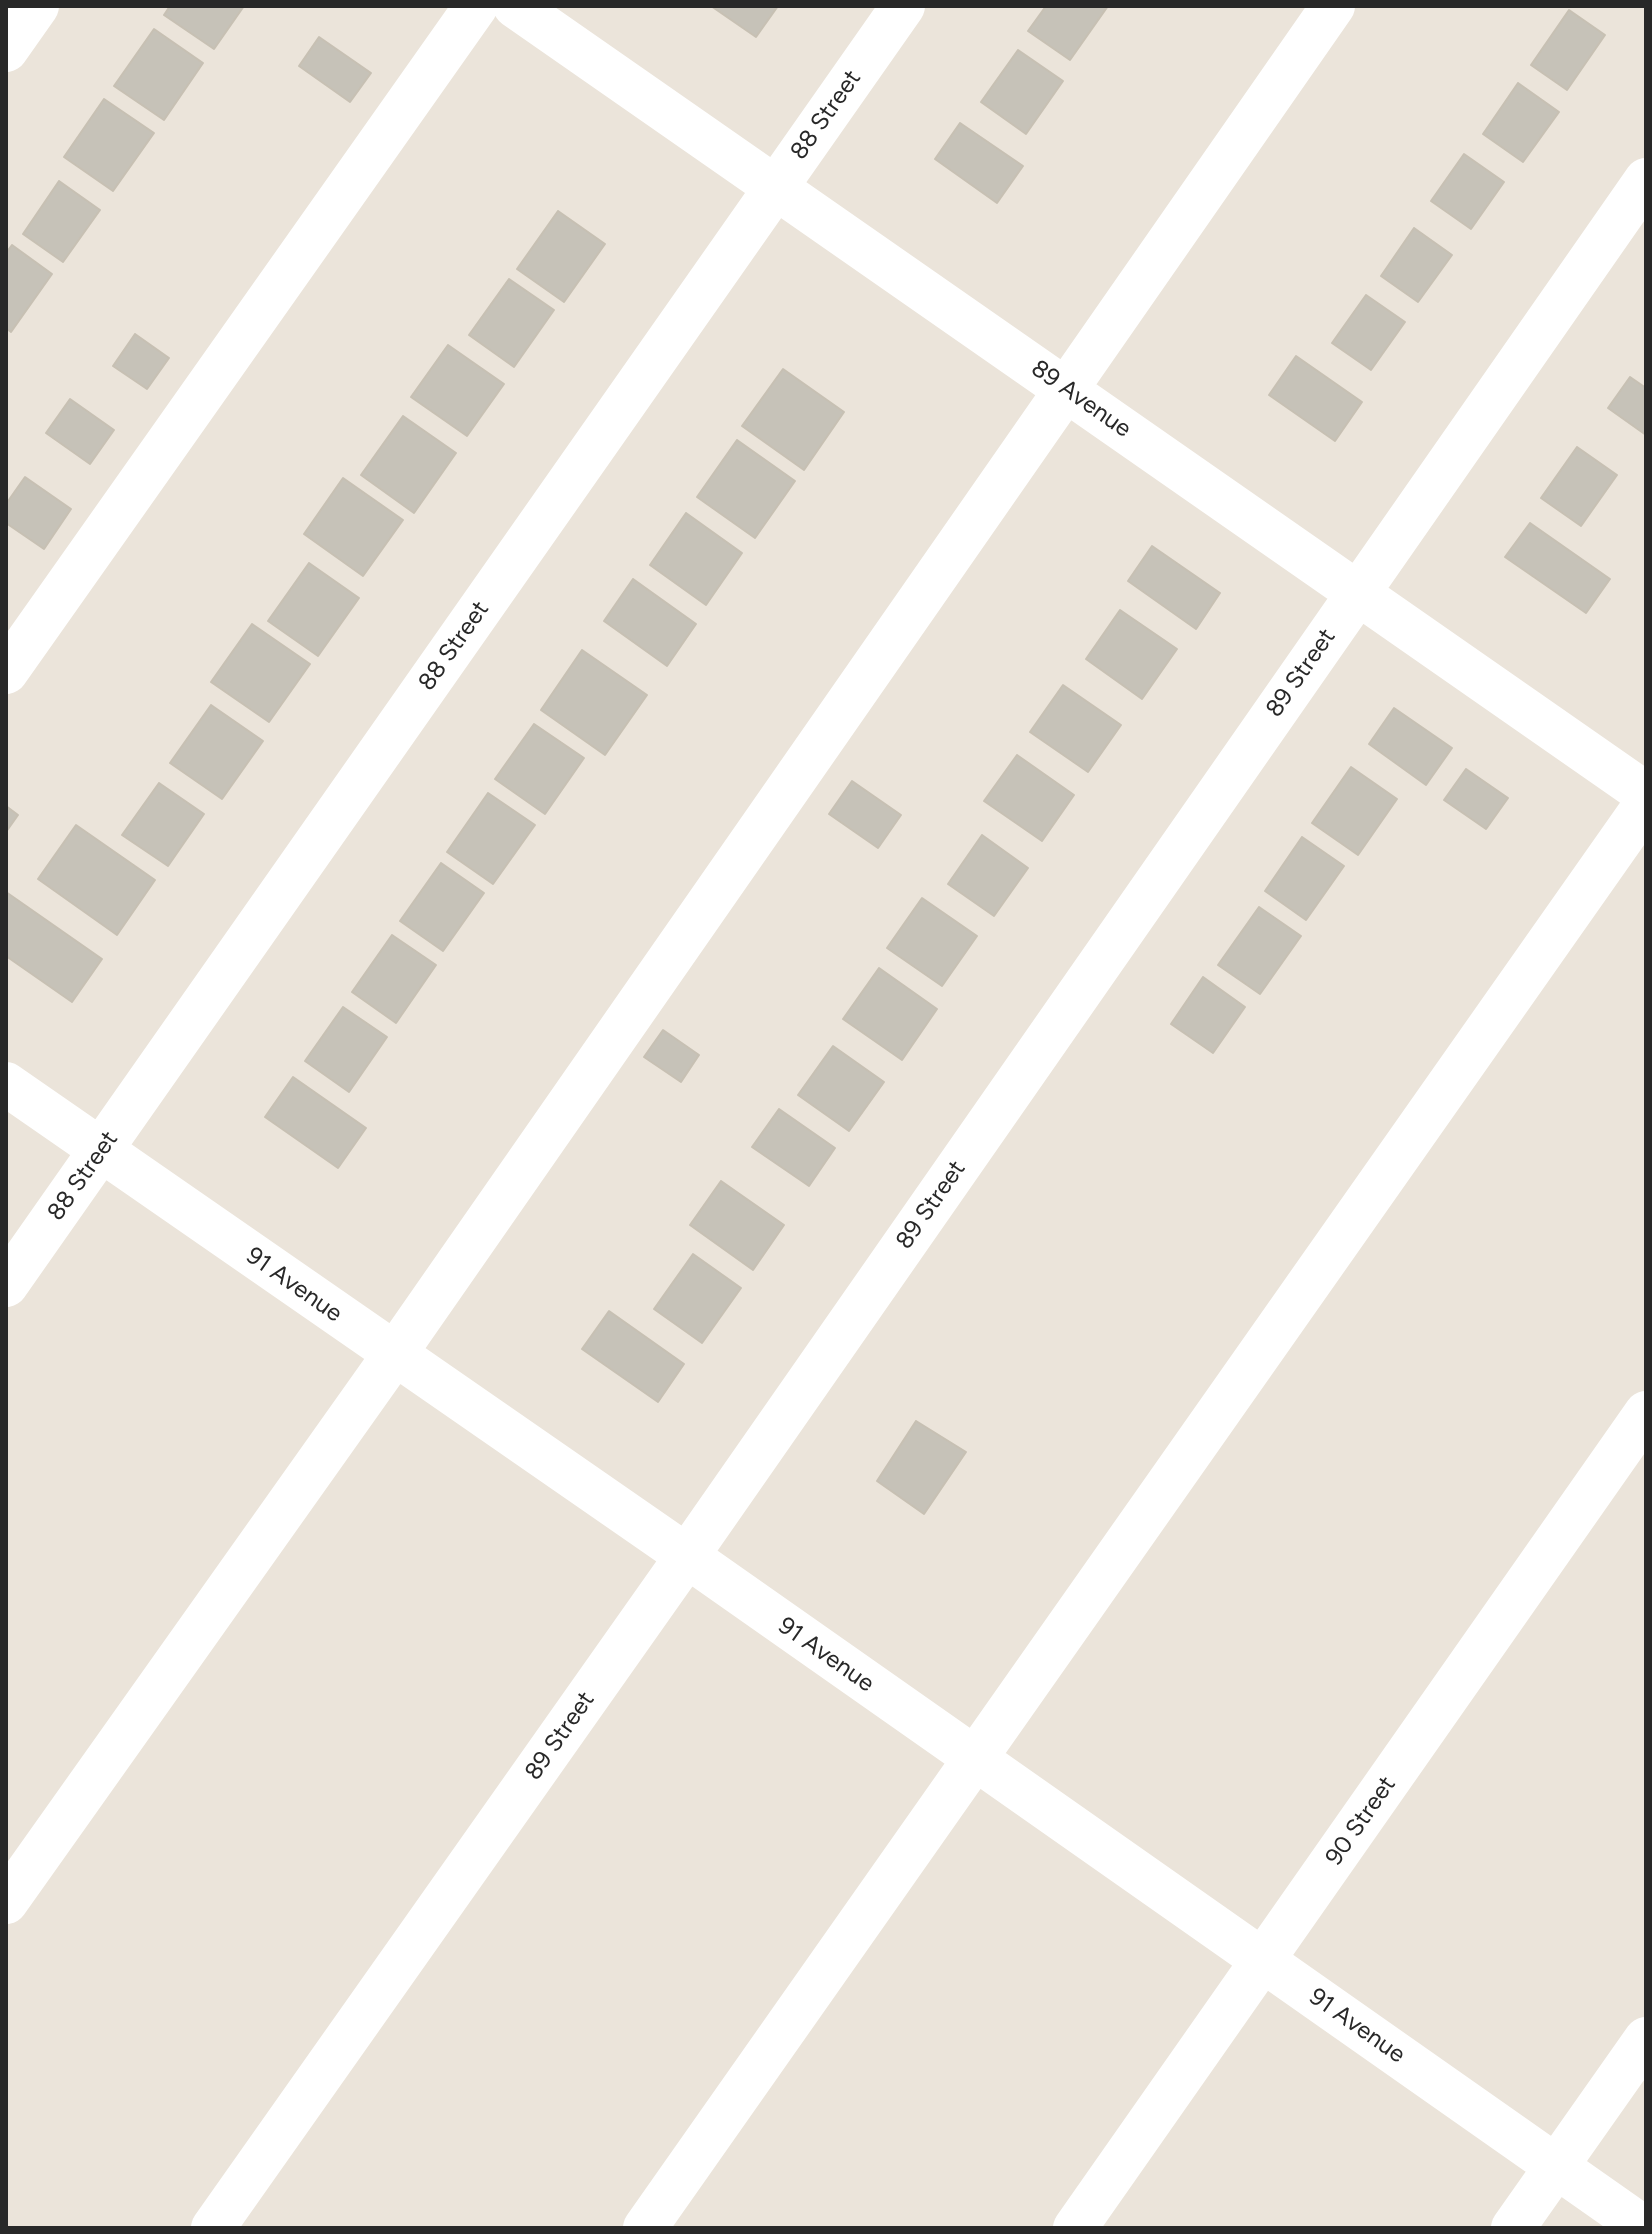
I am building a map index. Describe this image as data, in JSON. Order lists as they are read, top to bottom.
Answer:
{
  "streets": {
    "street": [
      "88 Street",
      "89 Avenue",
      "89 Street",
      "91 Avenue",
      "90 Street"
    ]
  },
  "crossings": [
    ["88 Street", "89 Avenue"],
    ["88 Street", "91 Avenue"],
    ["89 Avenue", "89 Street"],
    ["89 Street", "91 Avenue"],
    ["91 Avenue", "90 Street"]
  ]
}
